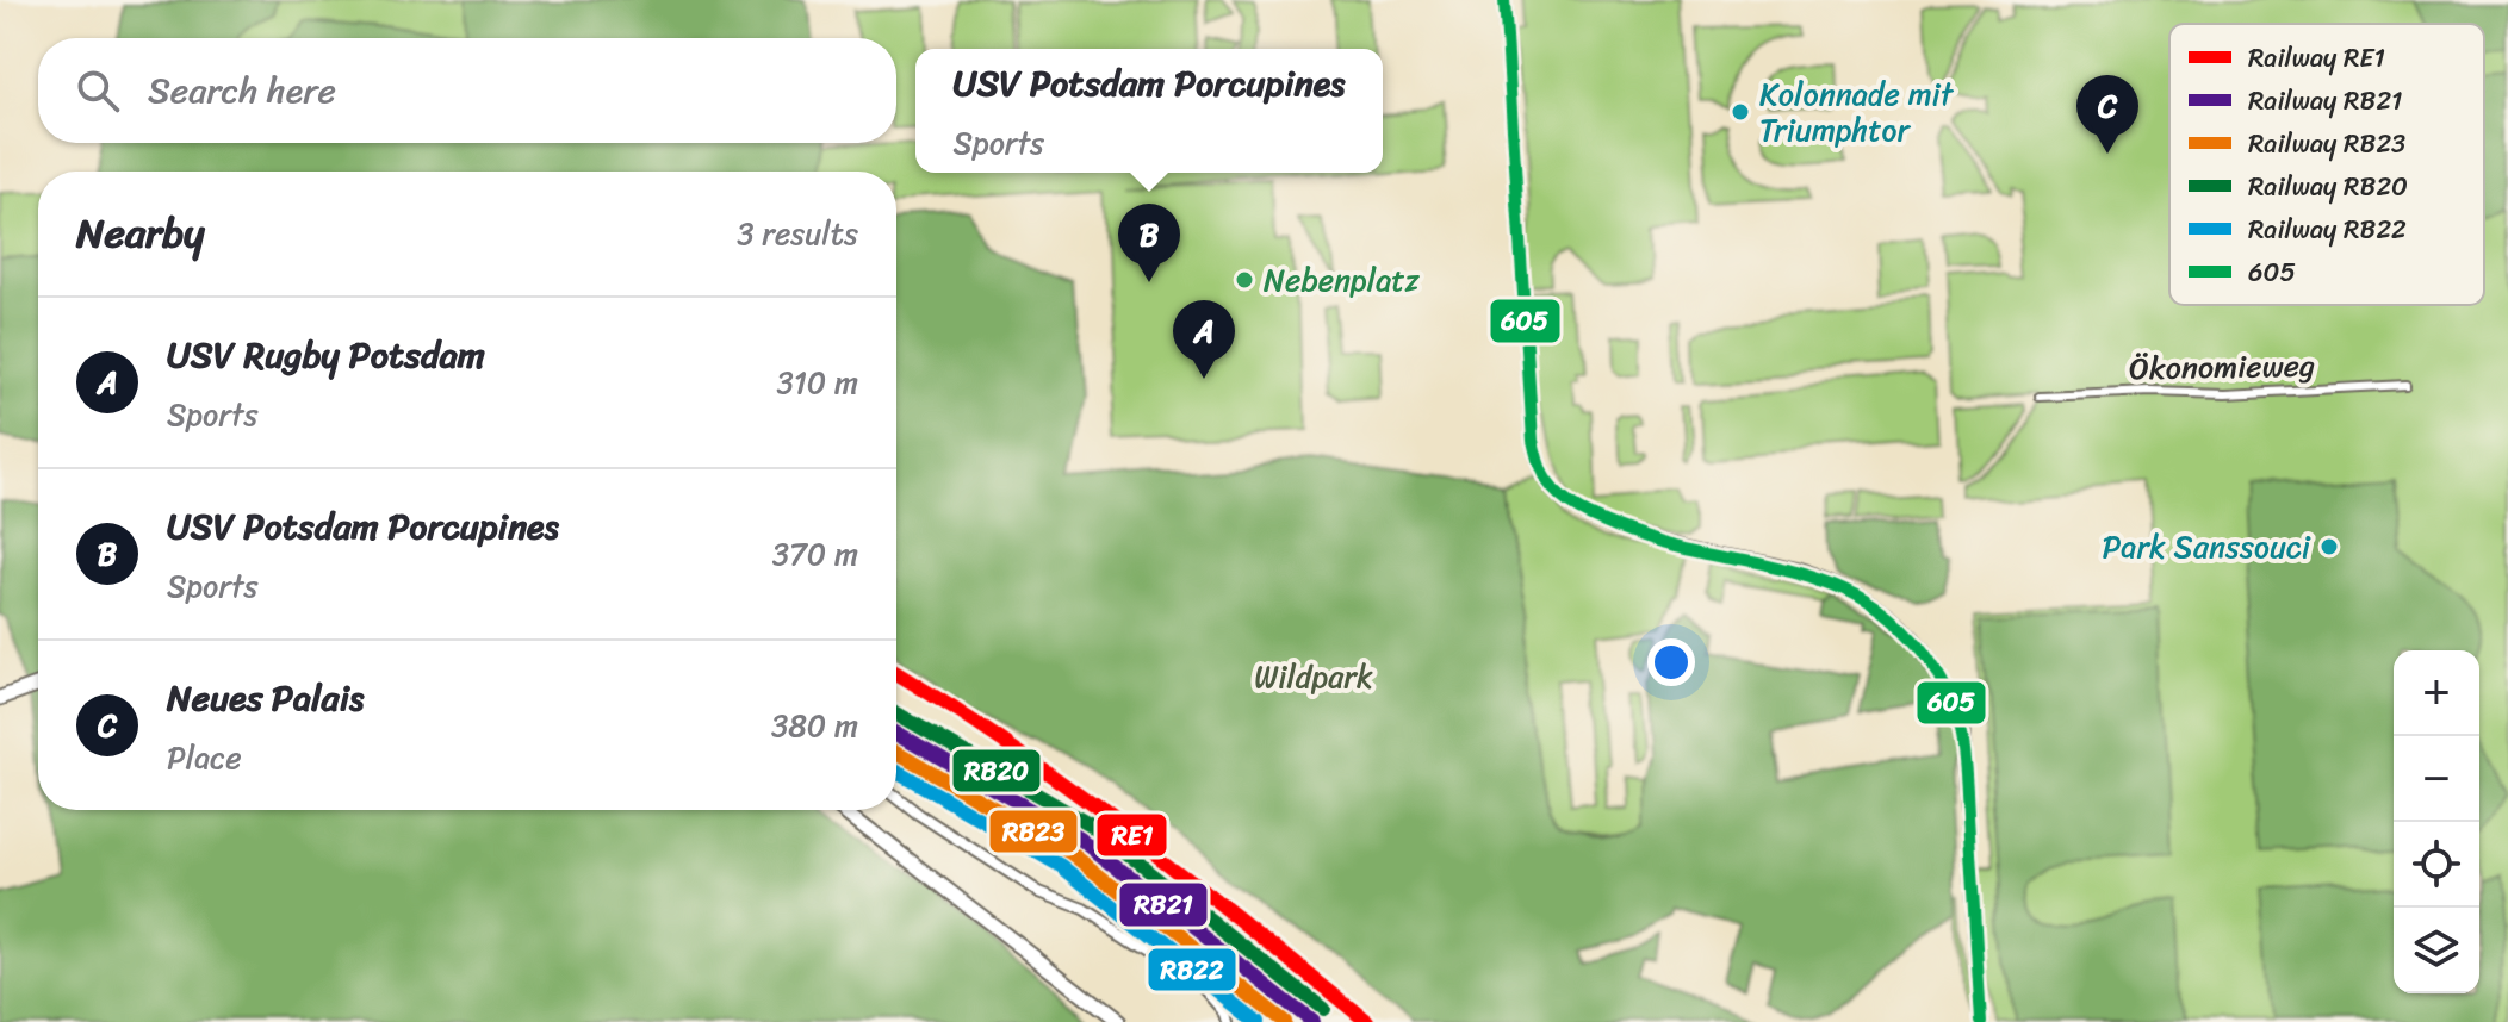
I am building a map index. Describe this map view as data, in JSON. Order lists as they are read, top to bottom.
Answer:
{
  "streets": {
    "street": ["Ökonomieweg"]
  },
  "parks": ["Wildpark"],
  "places": ["Kolonnade mit Triumphtor", "Nebenplatz", "Park Sanssouci"],
  "lines": [
    "transit line 605",
    "rail line RE1",
    "rail line RB20",
    "rail line RB21",
    "rail line RB23",
    "rail line RB22"
  ],
  "legend": [
    "Railway RE1",
    "Railway RB21",
    "Railway RB23",
    "Railway RB20",
    "Railway RB22",
    "605"
  ],
  "page": {
    "search": "Search here",
    "popup": ["USV Potsdam Porcupines", "Sports"],
    "pins": ["C", "B", "A"],
    "heading": ["Nearby", "3 results"],
    "list": [
      {
        "mark": "A",
        "name": "USV Rugby Potsdam",
        "note": "Sports",
        "value": "310 m"
      },
      {
        "mark": "B",
        "name": "USV Potsdam Porcupines",
        "note": "Sports",
        "value": "370 m"
      },
      {
        "mark": "C",
        "name": "Neues Palais",
        "note": "Place",
        "value": "380 m"
      }
    ],
    "map_buttons": ["+", "−"]
  }
}
